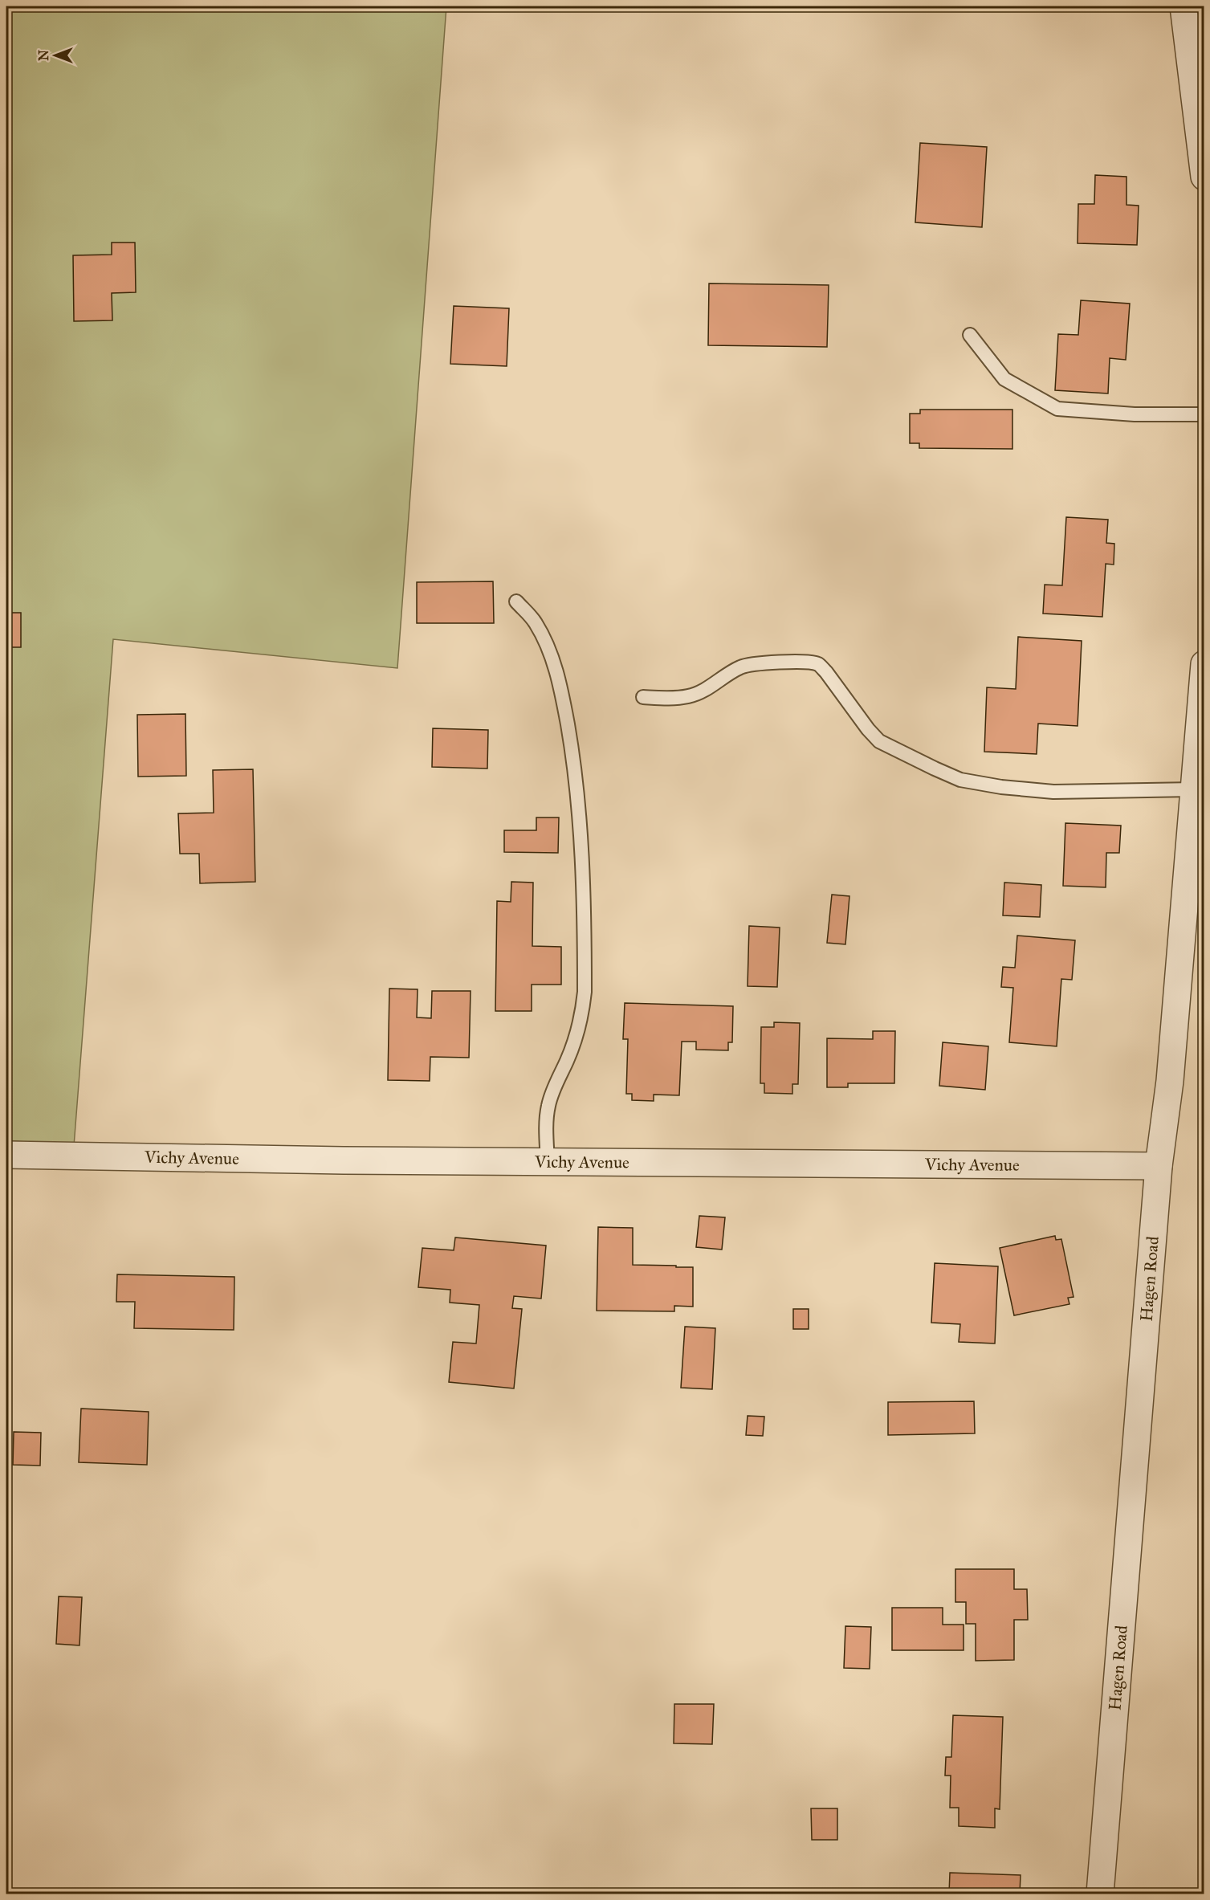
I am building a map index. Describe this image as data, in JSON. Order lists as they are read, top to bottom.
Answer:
{
  "streets": {
    "street": ["Vichy Avenue", "Hagen Road"]
  },
  "crossings": [
    ["Vichy Avenue", "Hagen Road"]
  ],
  "north": "left"
}
